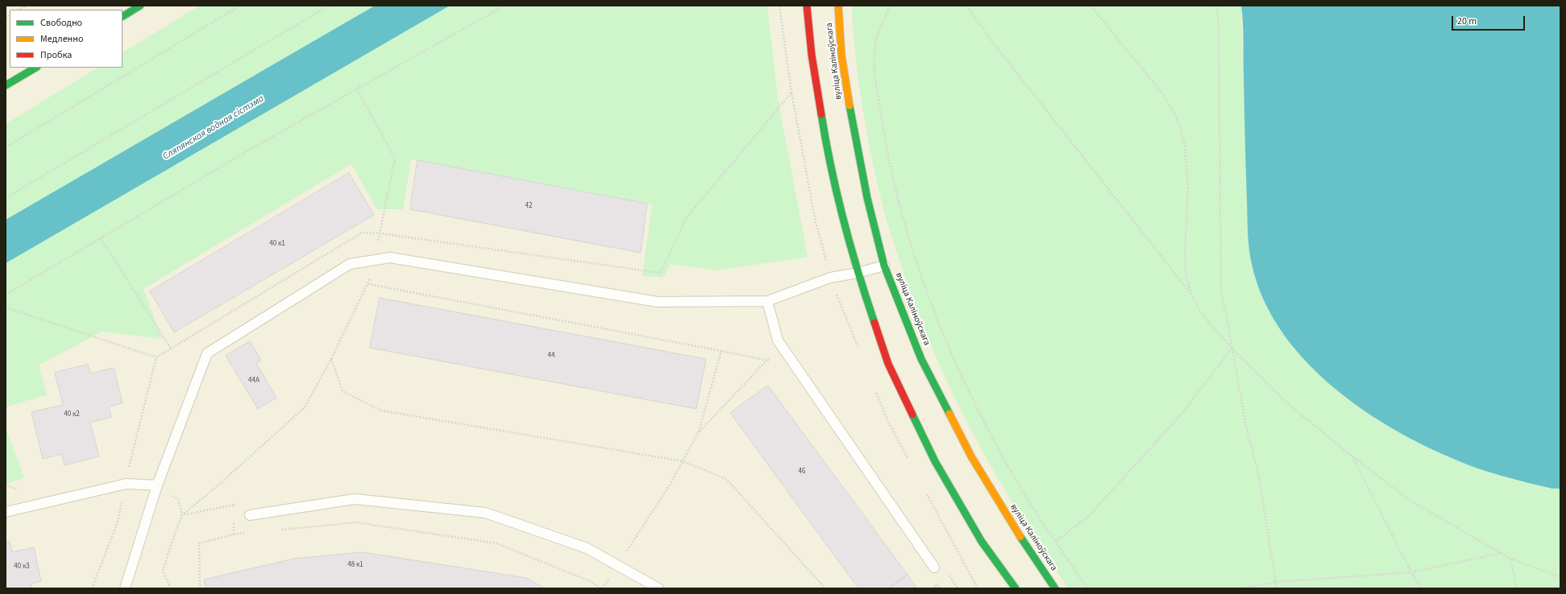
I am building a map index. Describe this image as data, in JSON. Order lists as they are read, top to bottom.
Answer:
{
  "streets": {
    "main road": ["вуліца Каліноўскага"]
  },
  "water": ["Сляпянская водная сістэма"],
  "house_numbers": [
    "42",
    "40 к1",
    "44",
    "44А",
    "40 к2",
    "46",
    "48 к1",
    "40 к3"
  ],
  "legend": ["Свободно", "Медленно", "Пробка"],
  "scale_bar": "20 m"
}
